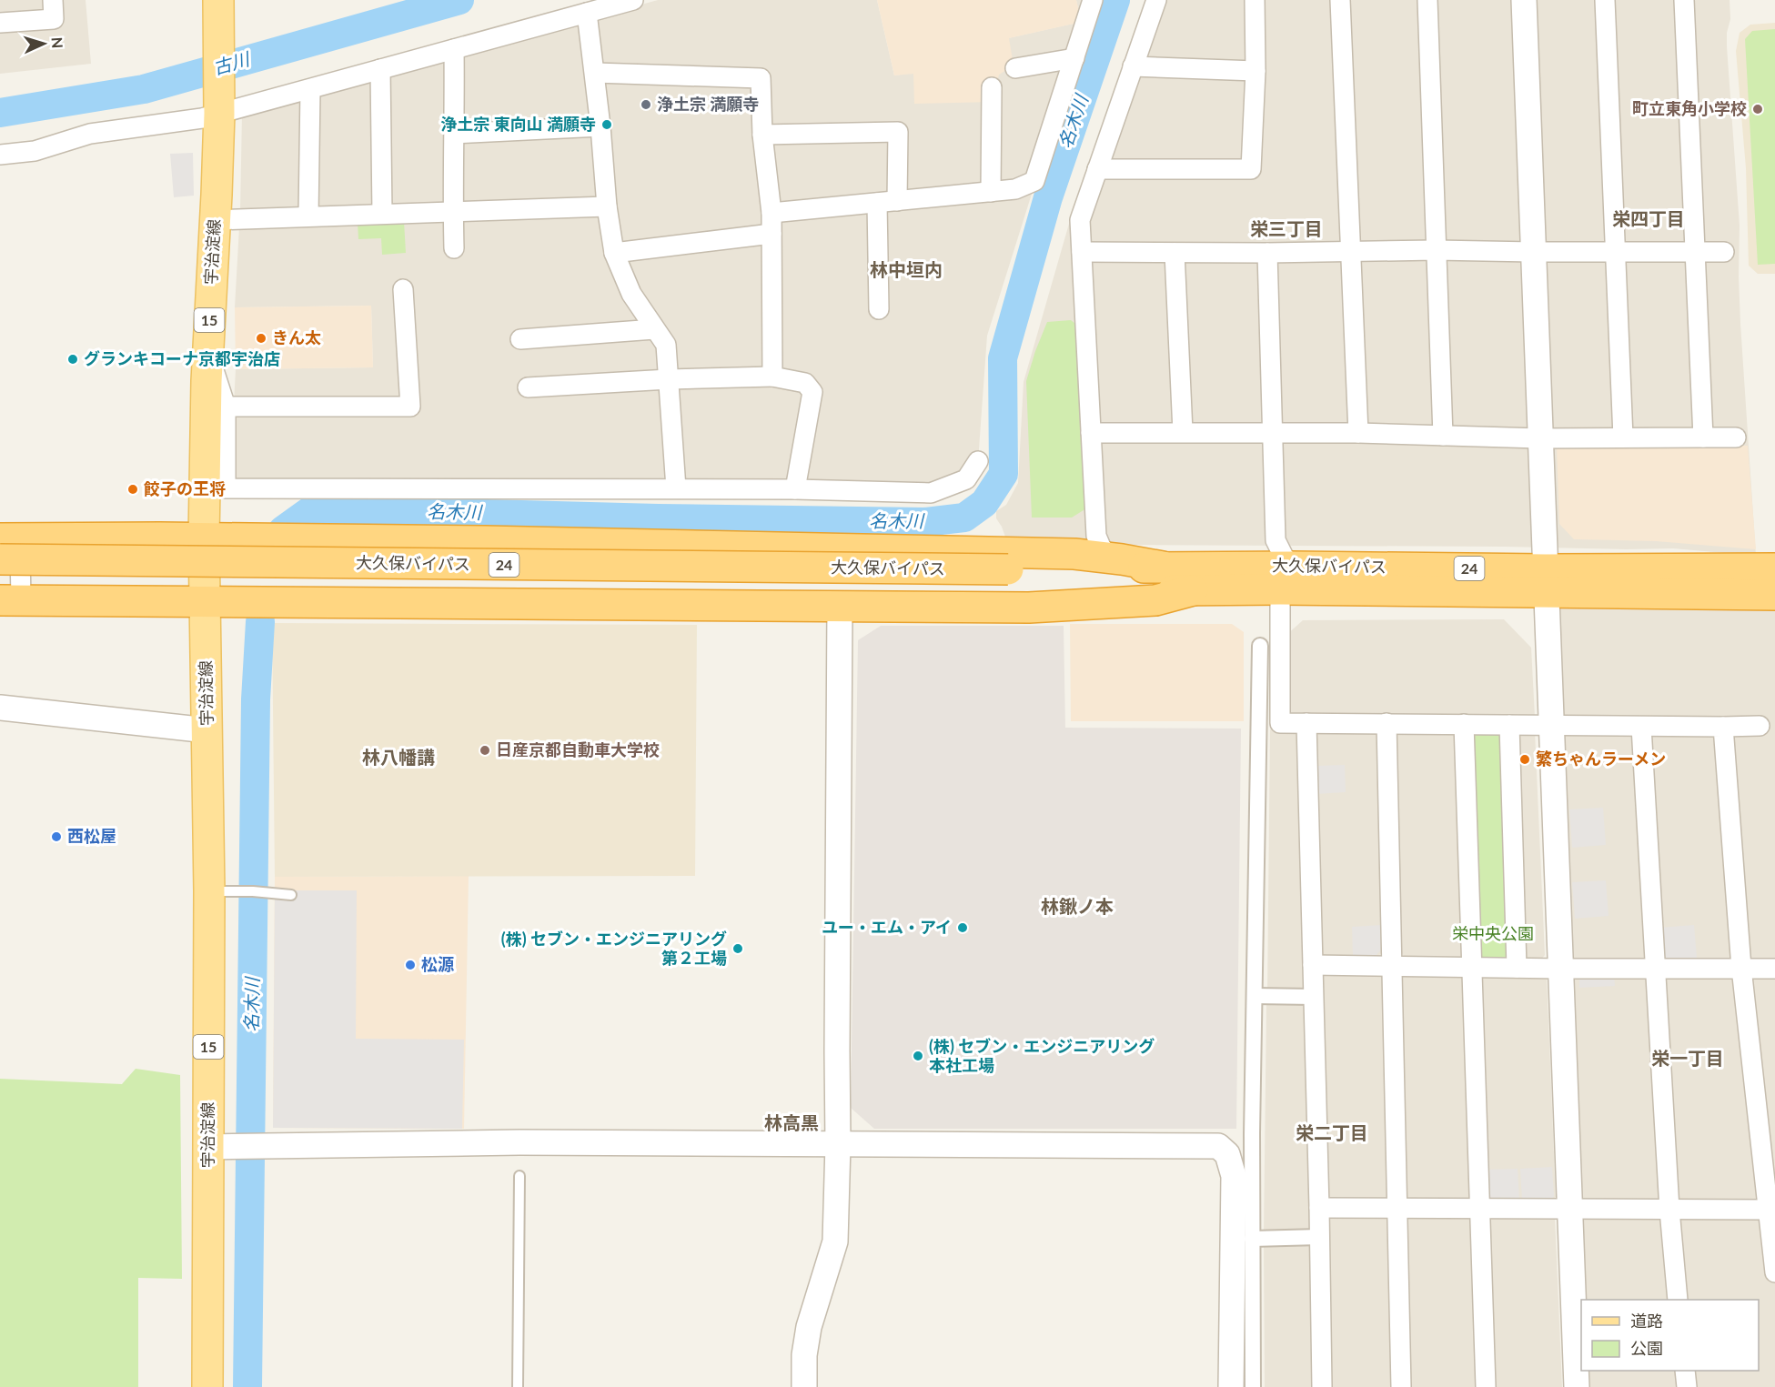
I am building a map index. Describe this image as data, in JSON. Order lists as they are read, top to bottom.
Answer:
{
  "streets": {
    "highway": ["大久保バイパス", "24"],
    "main road": ["宇治淀線", "15"]
  },
  "districts": [
    "栄四丁目",
    "栄三丁目",
    "林中垣内",
    "林八幡講",
    "林鍬ノ本",
    "栄一丁目",
    "林高黒",
    "栄二丁目"
  ],
  "water": ["古川", "名木川"],
  "parks": ["栄中央公園"],
  "places": [
    "浄土宗 満願寺",
    "町立東角小学校",
    "浄土宗 東向山 満願寺",
    "きん太",
    "グランキコーナ京都宇治店",
    "餃子の王将",
    "日産京都自動車大学校",
    "繁ちゃんラーメン",
    "西松屋",
    "ユー・エム・アイ",
    "(株) セブン・エンジニアリング 第２工場",
    "松源",
    "(株) セブン・エンジニアリング 本社工場"
  ],
  "legend": ["道路", "公園"],
  "north": "right"
}
